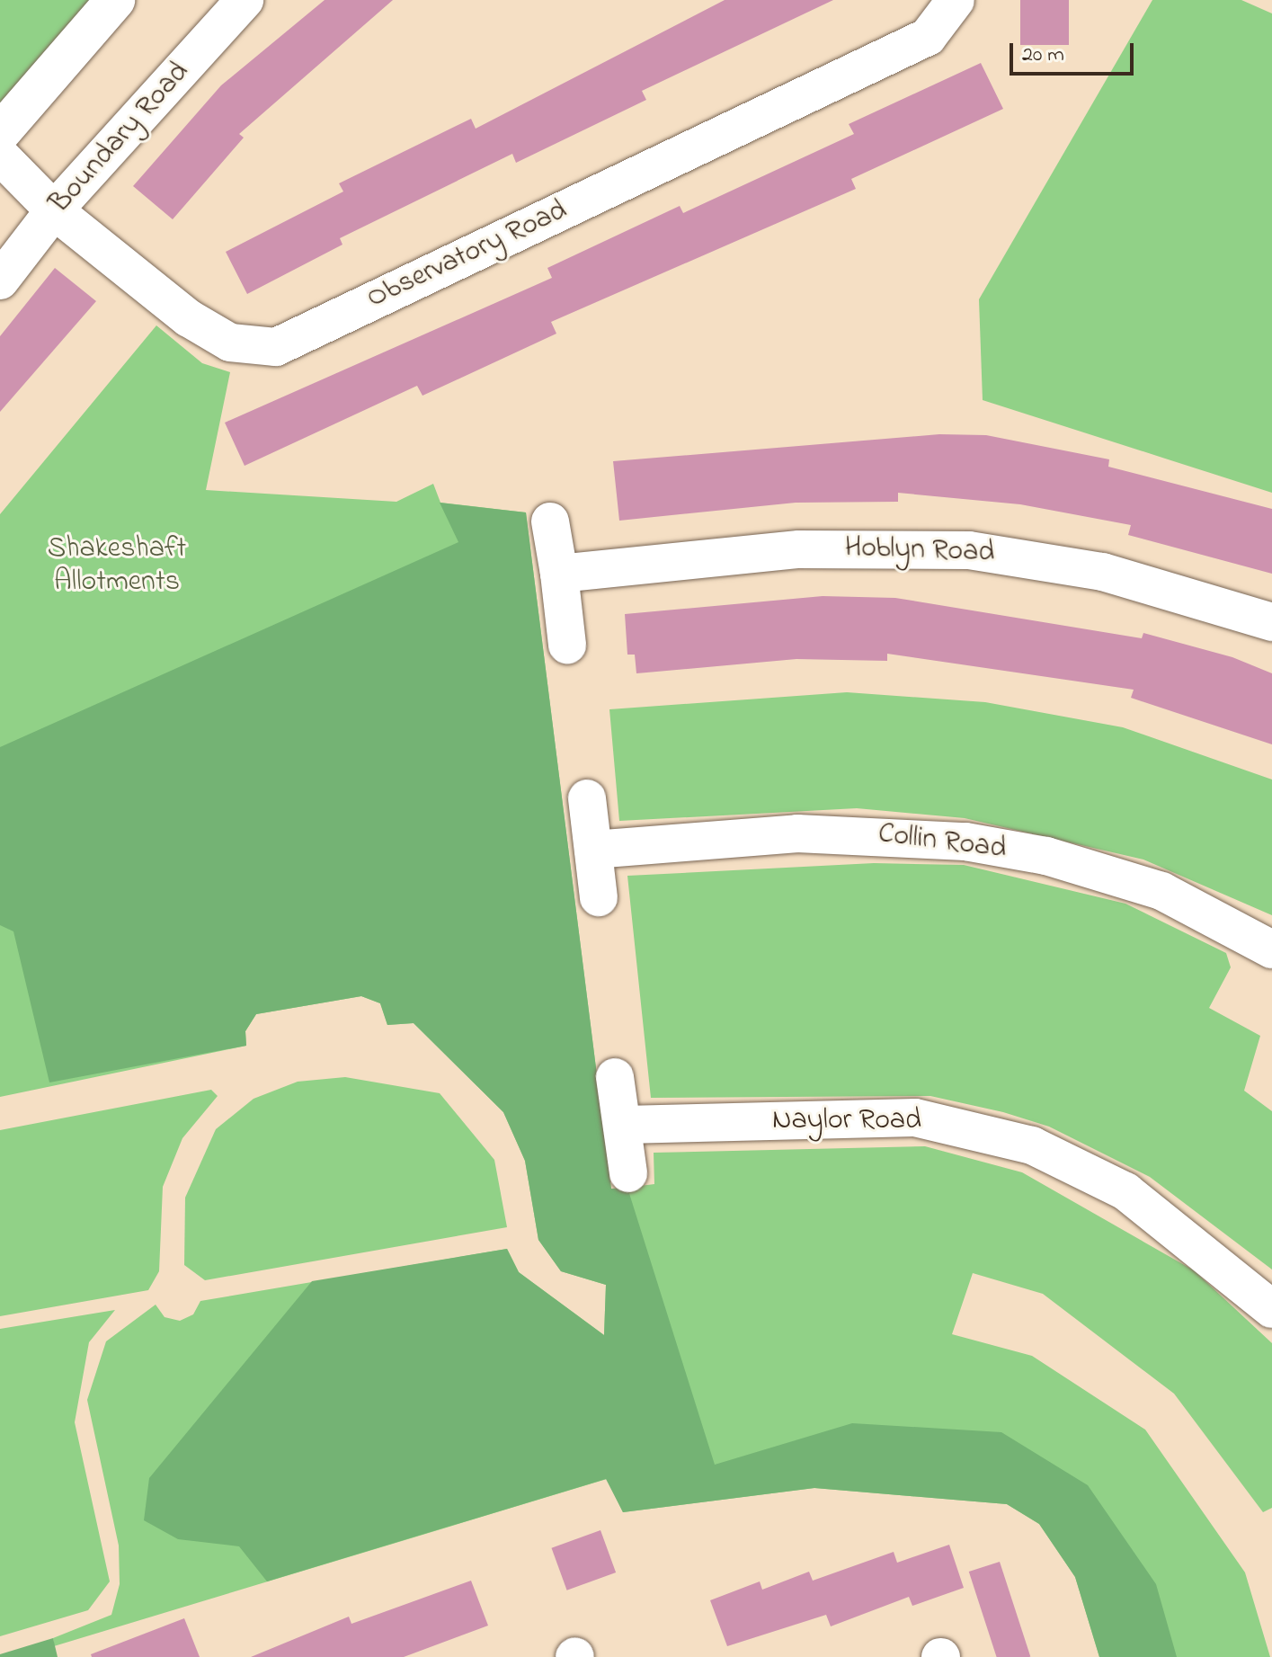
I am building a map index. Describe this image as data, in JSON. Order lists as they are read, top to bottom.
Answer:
{
  "streets": {
    "street": [
      "Boundary Road",
      "Observatory Road",
      "Hoblyn Road",
      "Collin Road",
      "Naylor Road"
    ]
  },
  "crossings": [
    ["Boundary Road", "Observatory Road"]
  ],
  "parks": ["Shakeshaft Allotments"],
  "scale_bar": "20 m"
}
